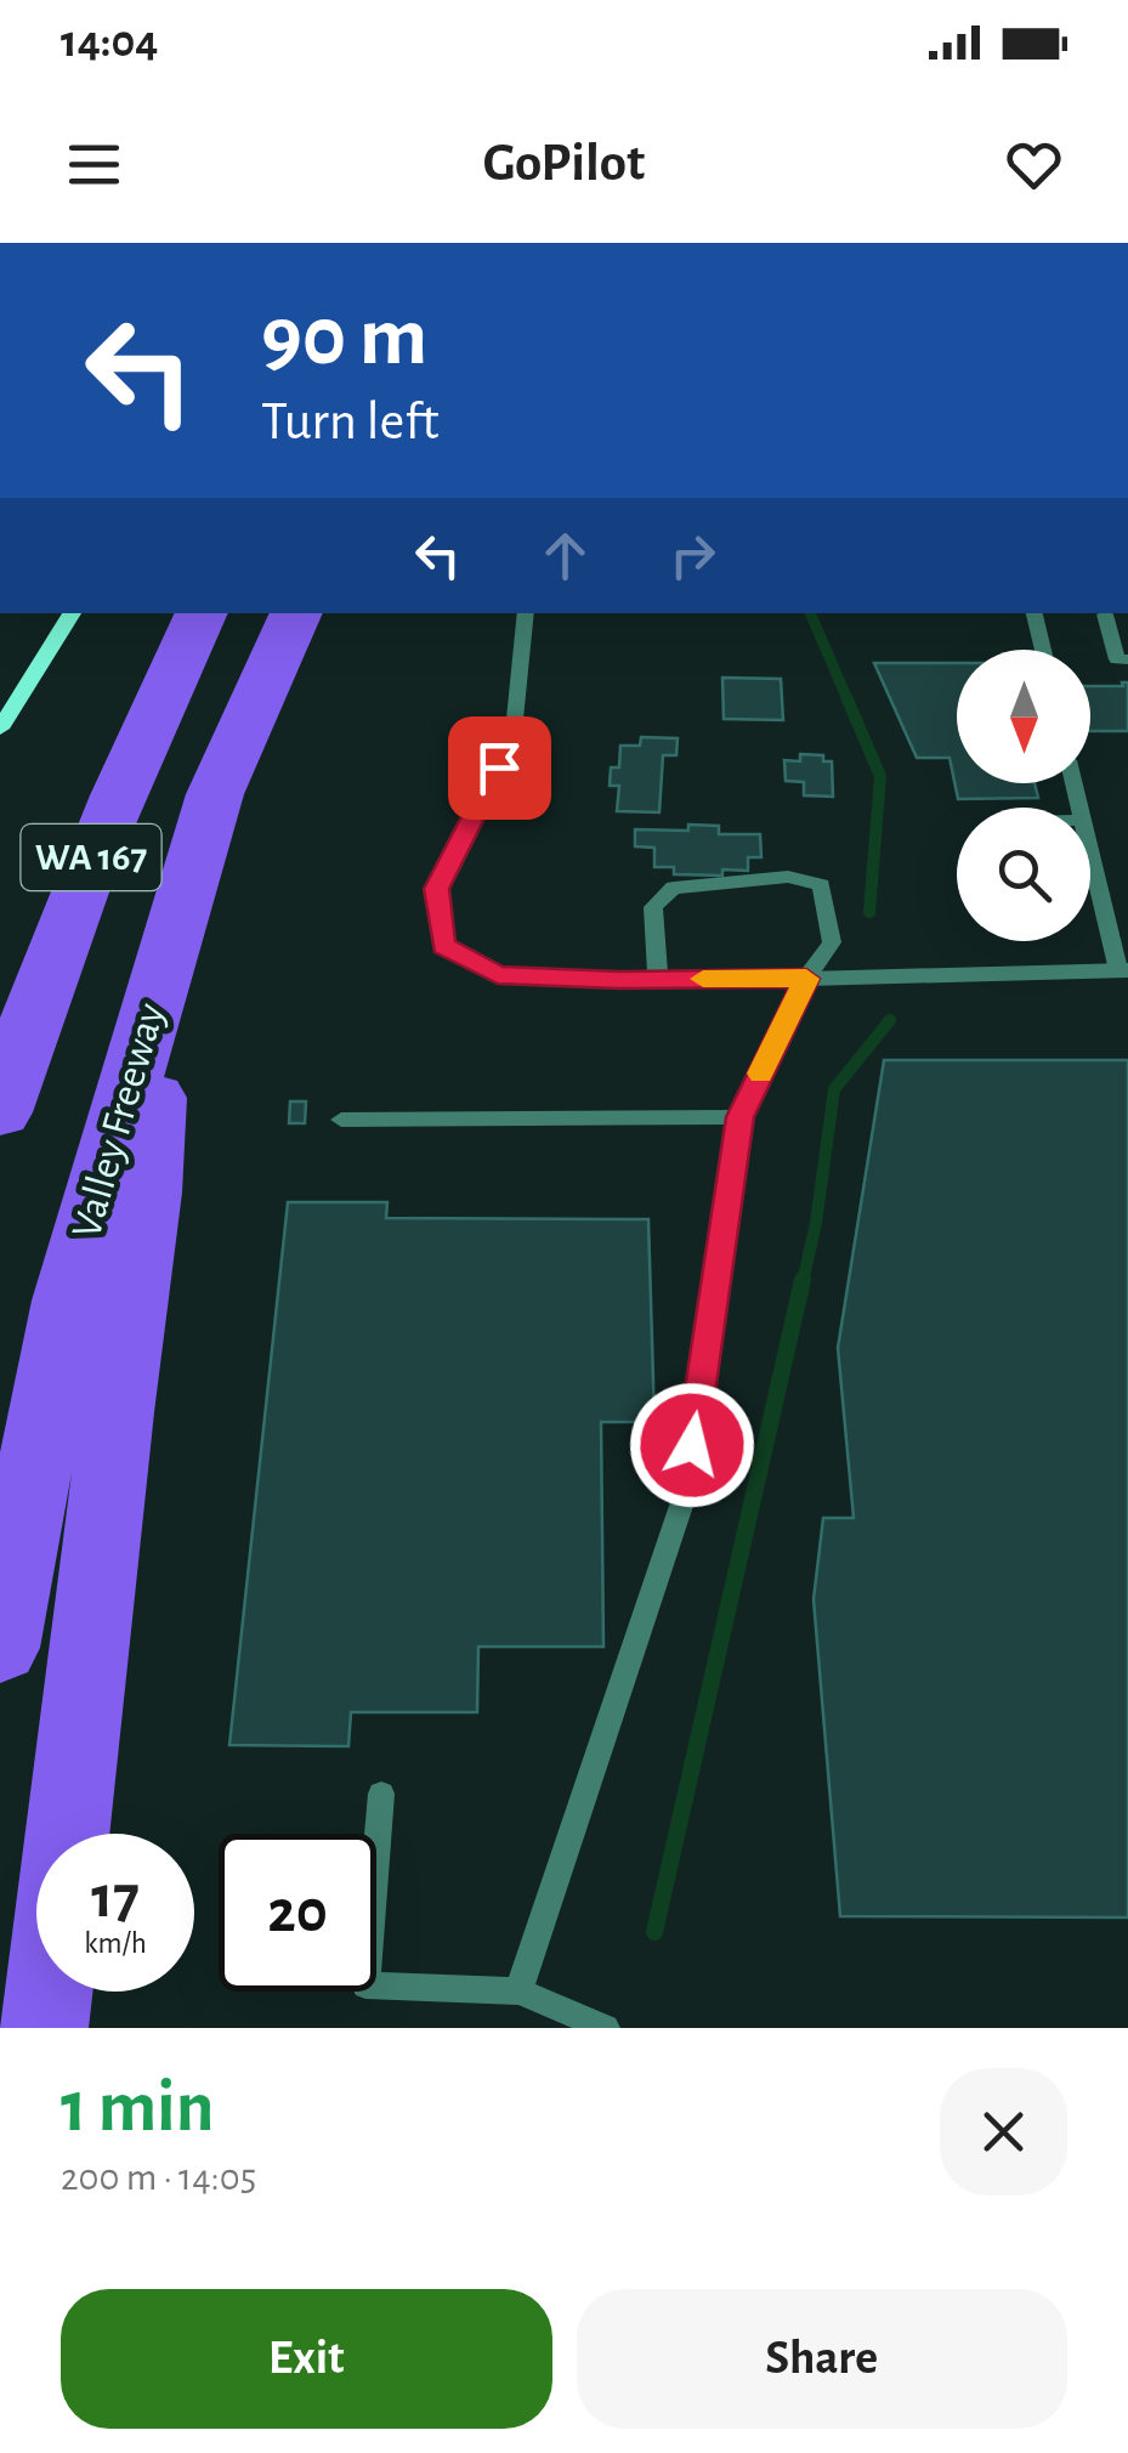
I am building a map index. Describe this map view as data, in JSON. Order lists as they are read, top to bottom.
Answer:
{
  "streets": {
    "highway": ["WA 167", "Valley Freeway"]
  },
  "north": "bottom",
  "page": {
    "status": "14:04",
    "header": "GoPilot",
    "turn": ["90 m", "Turn left"],
    "speed": "17 km/h",
    "limit": "20",
    "heading": ["1 min", "200 m · 14:05"],
    "buttons": ["Exit", "Share"]
  }
}
